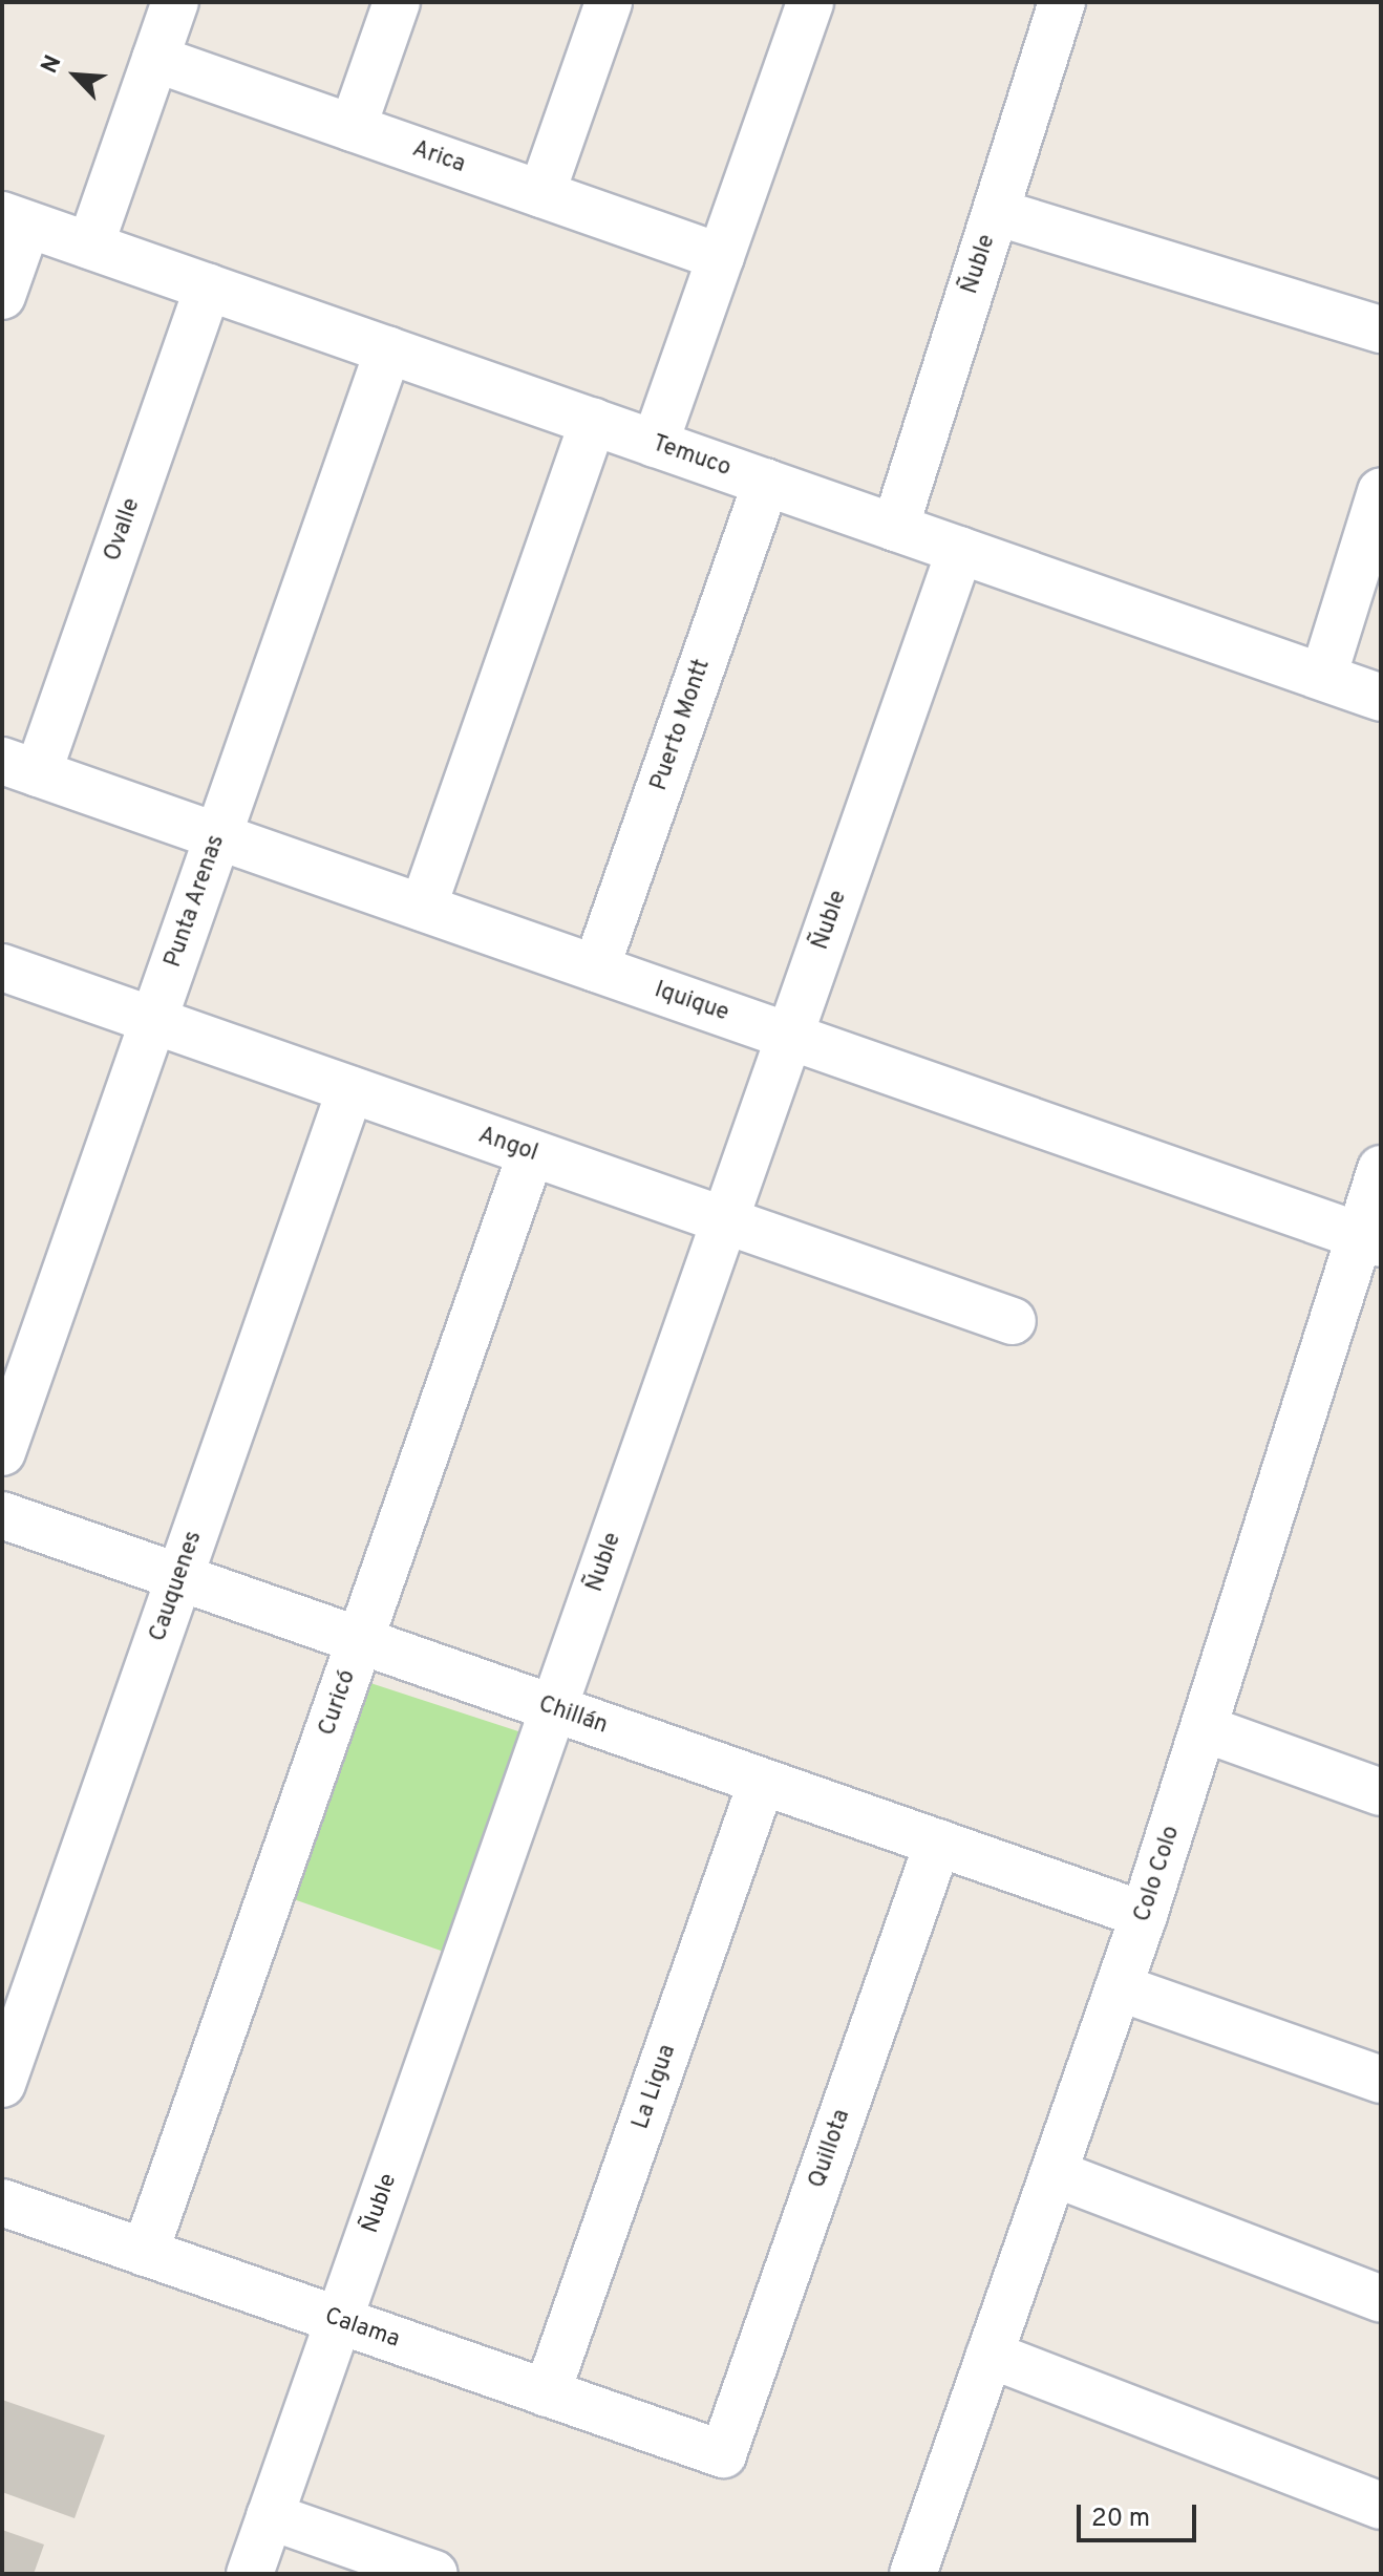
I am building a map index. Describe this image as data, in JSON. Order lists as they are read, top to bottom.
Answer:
{
  "streets": {
    "street": [
      "Arica",
      "Ñuble",
      "Temuco",
      "Ovalle",
      "Puerto Montt",
      "Punta Arenas",
      "Iquique",
      "Angol",
      "Cauquenes",
      "Curicó",
      "Chillán",
      "Colo Colo",
      "La Ligua",
      "Quillota",
      "Calama"
    ]
  },
  "crossings": [
    ["Ñuble", "Temuco"],
    ["Ñuble", "Iquique"],
    ["Ñuble", "Angol"],
    ["Ñuble", "Chillán"],
    ["Ñuble", "Calama"],
    ["Temuco", "Ovalle"],
    ["Temuco", "Puerto Montt"],
    ["Temuco", "Punta Arenas"],
    ["Ovalle", "Iquique"],
    ["Puerto Montt", "Iquique"],
    ["Punta Arenas", "Iquique"],
    ["Punta Arenas", "Angol"],
    ["Iquique", "Colo Colo"],
    ["Angol", "Cauquenes"],
    ["Angol", "Curicó"],
    ["Cauquenes", "Chillán"],
    ["Curicó", "Chillán"],
    ["Curicó", "Calama"],
    ["Chillán", "Colo Colo"],
    ["Chillán", "La Ligua"],
    ["Chillán", "Quillota"],
    ["La Ligua", "Calama"],
    ["Quillota", "Calama"]
  ],
  "scale_bar": "20 m",
  "north": "top left"
}
